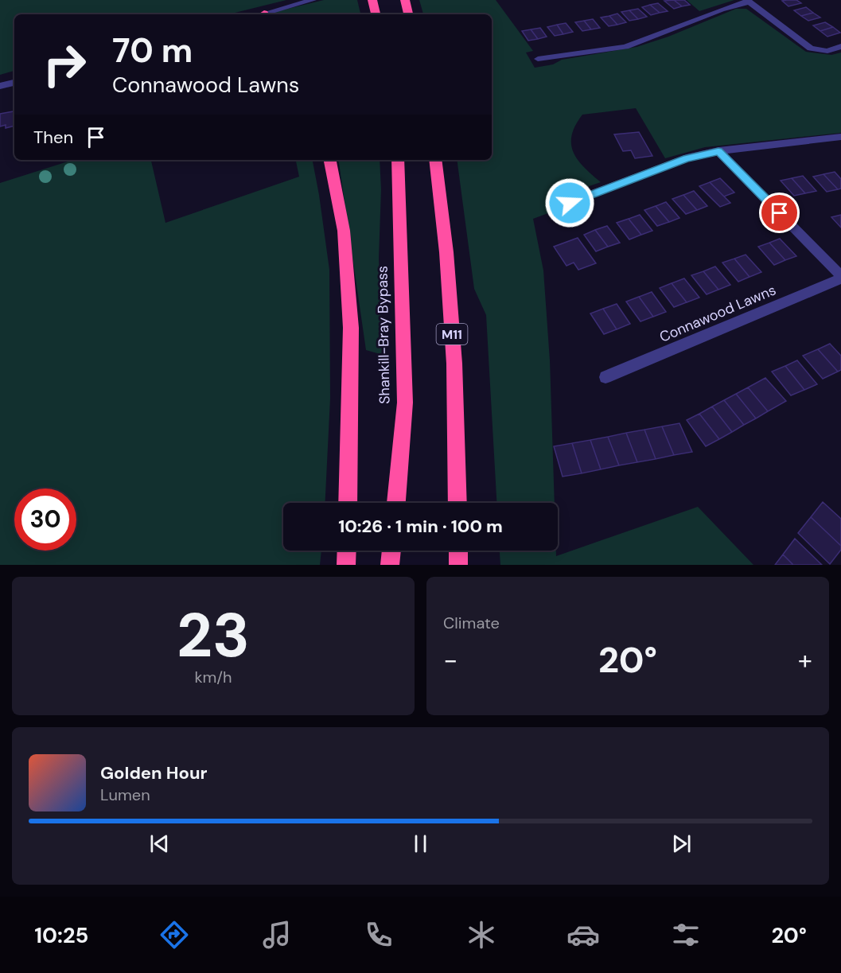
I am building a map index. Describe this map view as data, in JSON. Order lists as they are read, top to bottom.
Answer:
{
  "streets": {
    "highway": ["M11", "Shankill-Bray Bypass"],
    "street": ["Connawood Lawns"]
  },
  "page": {
    "turn": ["70 m", "Connawood Lawns"],
    "then": "Then",
    "limit": "30",
    "trip": "10:26 · 1 min · 100 m",
    "tile": [
      ["23", "km/h"],
      "Climate"
    ],
    "heat": ["−", "20°", "+"],
    "song": ["Golden Hour", "Lumen"],
    "tabs": ["10:25", "20°"]
  }
}
